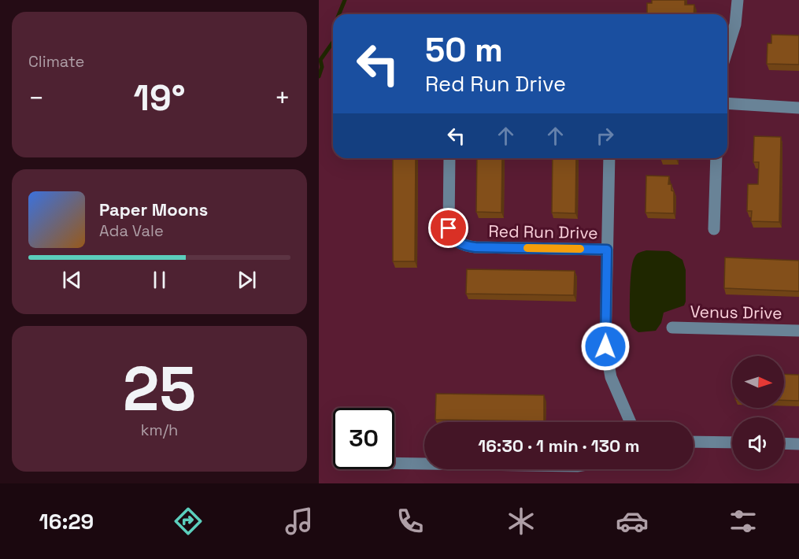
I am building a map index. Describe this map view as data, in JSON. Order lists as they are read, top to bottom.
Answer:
{
  "streets": {
    "street": ["Red Run Drive", "Venus Drive"]
  },
  "north": "right",
  "page": {
    "tile": [
      "Climate",
      ["25", "km/h"]
    ],
    "turn": ["50 m", "Red Run Drive"],
    "heat": ["−", "19°", "+"],
    "song": ["Paper Moons", "Ada Vale"],
    "limit": "30",
    "trip": "16:30 · 1 min · 130 m",
    "tabs": "16:29"
  }
}
